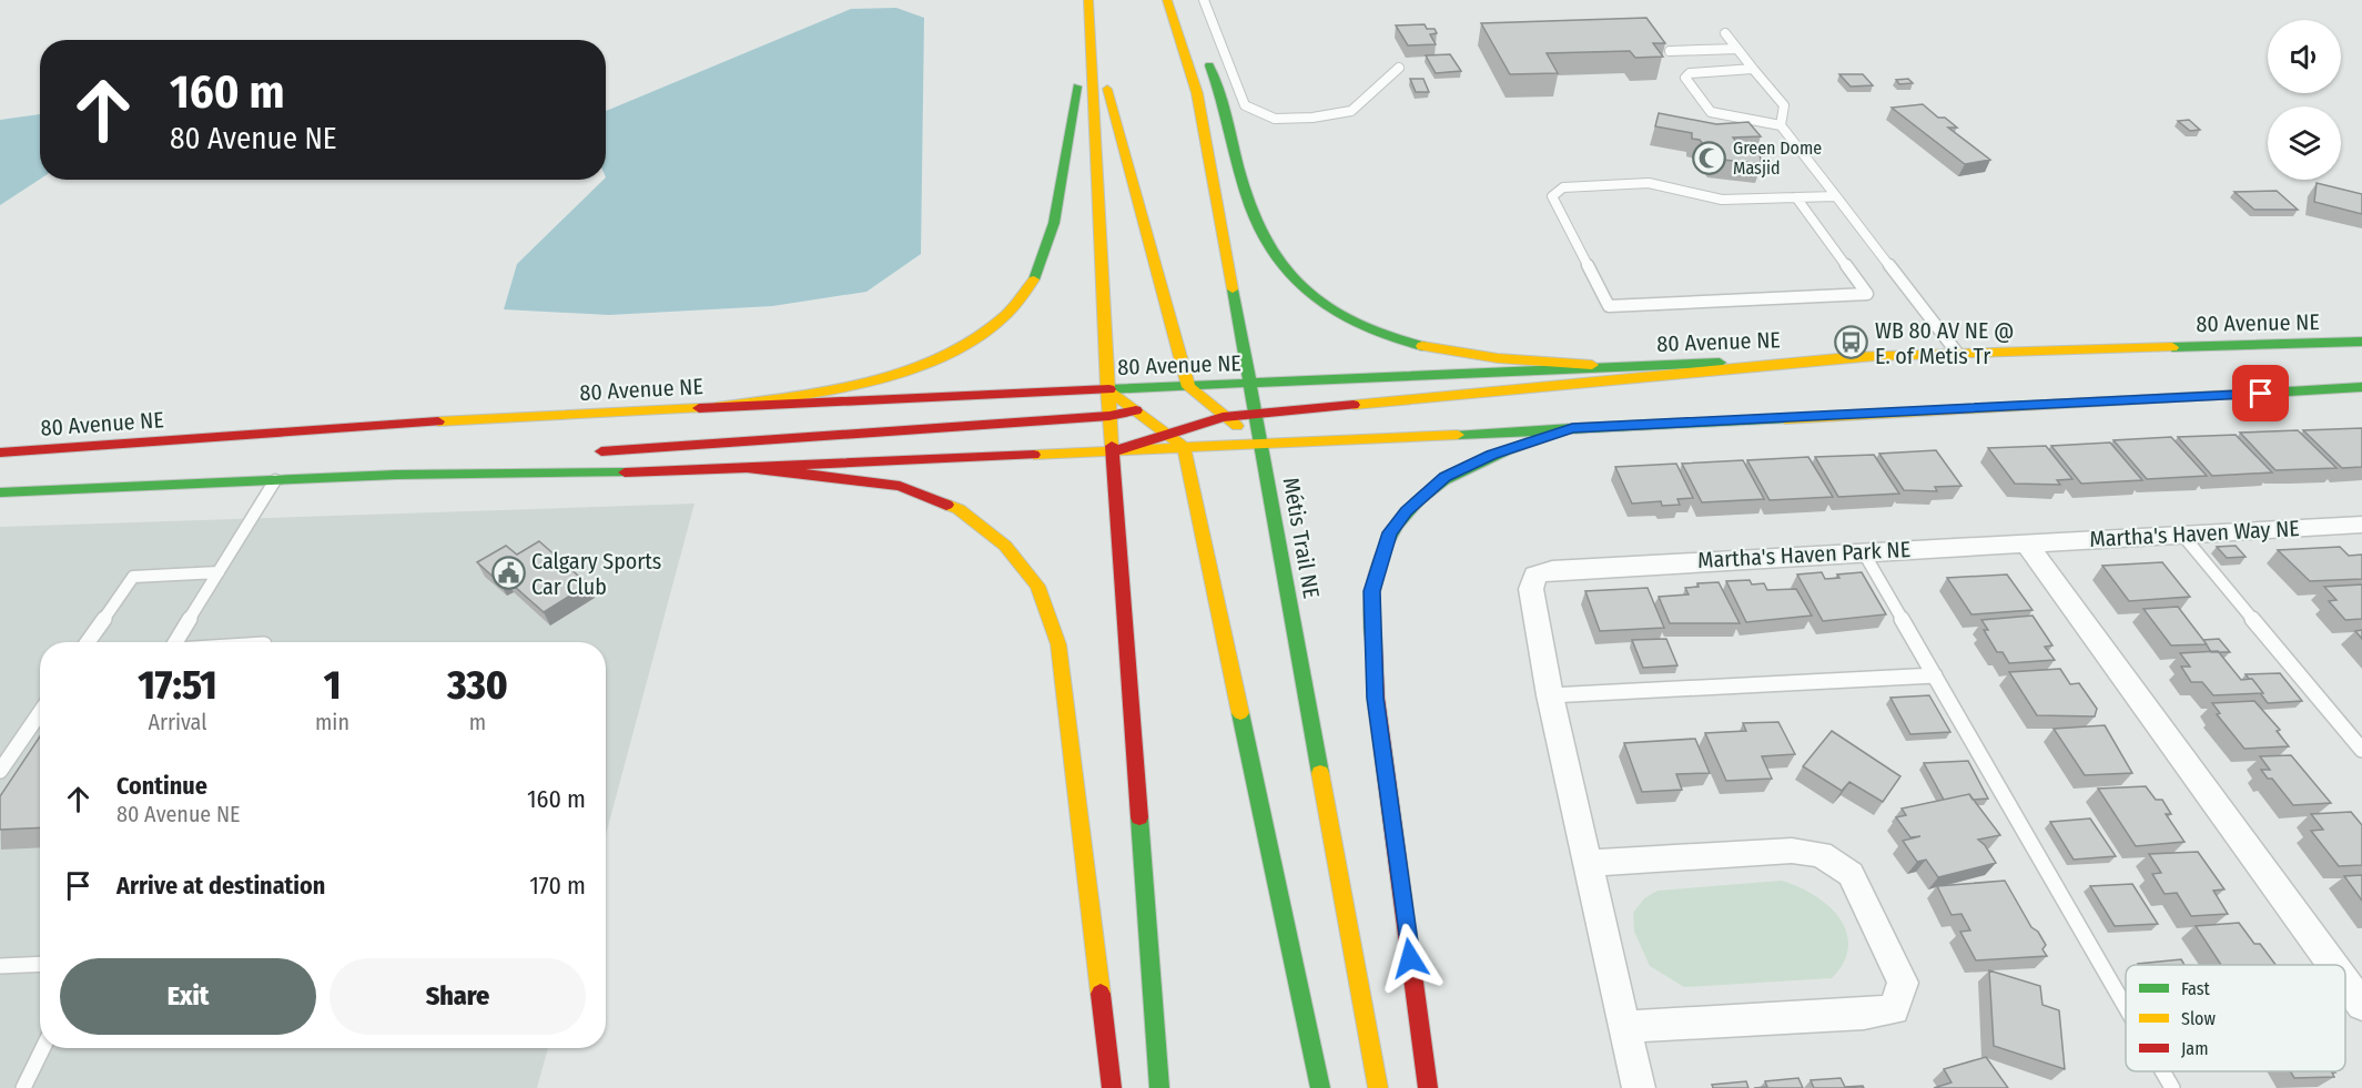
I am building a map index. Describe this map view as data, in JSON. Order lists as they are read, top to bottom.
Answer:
{
  "streets": {
    "main road": ["80 Avenue NE", "Métis Trail NE"],
    "street": ["Martha's Haven Way NE", "Martha's Haven Park NE"]
  },
  "crossings": [
    ["80 Avenue NE", "Métis Trail NE"],
    ["Martha's Haven Way NE", "Martha's Haven Park NE"]
  ],
  "places": {
    "mosque": ["Green Dome Masjid"],
    "bus stop": ["WB 80 AV NE @ E. of Metis Tr"],
    "public building": ["Calgary Sports Car Club"]
  },
  "legend": ["Fast", "Slow", "Jam"],
  "page": {
    "turn": ["160 m", "80 Avenue NE"],
    "eta": [
      "17:51",
      "Arrival",
      "1",
      "min",
      "330",
      "m"
    ],
    "list": [
      {
        "name": "Continue",
        "note": "80 Avenue NE",
        "value": "160 m"
      },
      {
        "name": "Arrive at destination",
        "value": "170 m"
      }
    ],
    "buttons": ["Exit", "Share"]
  }
}
